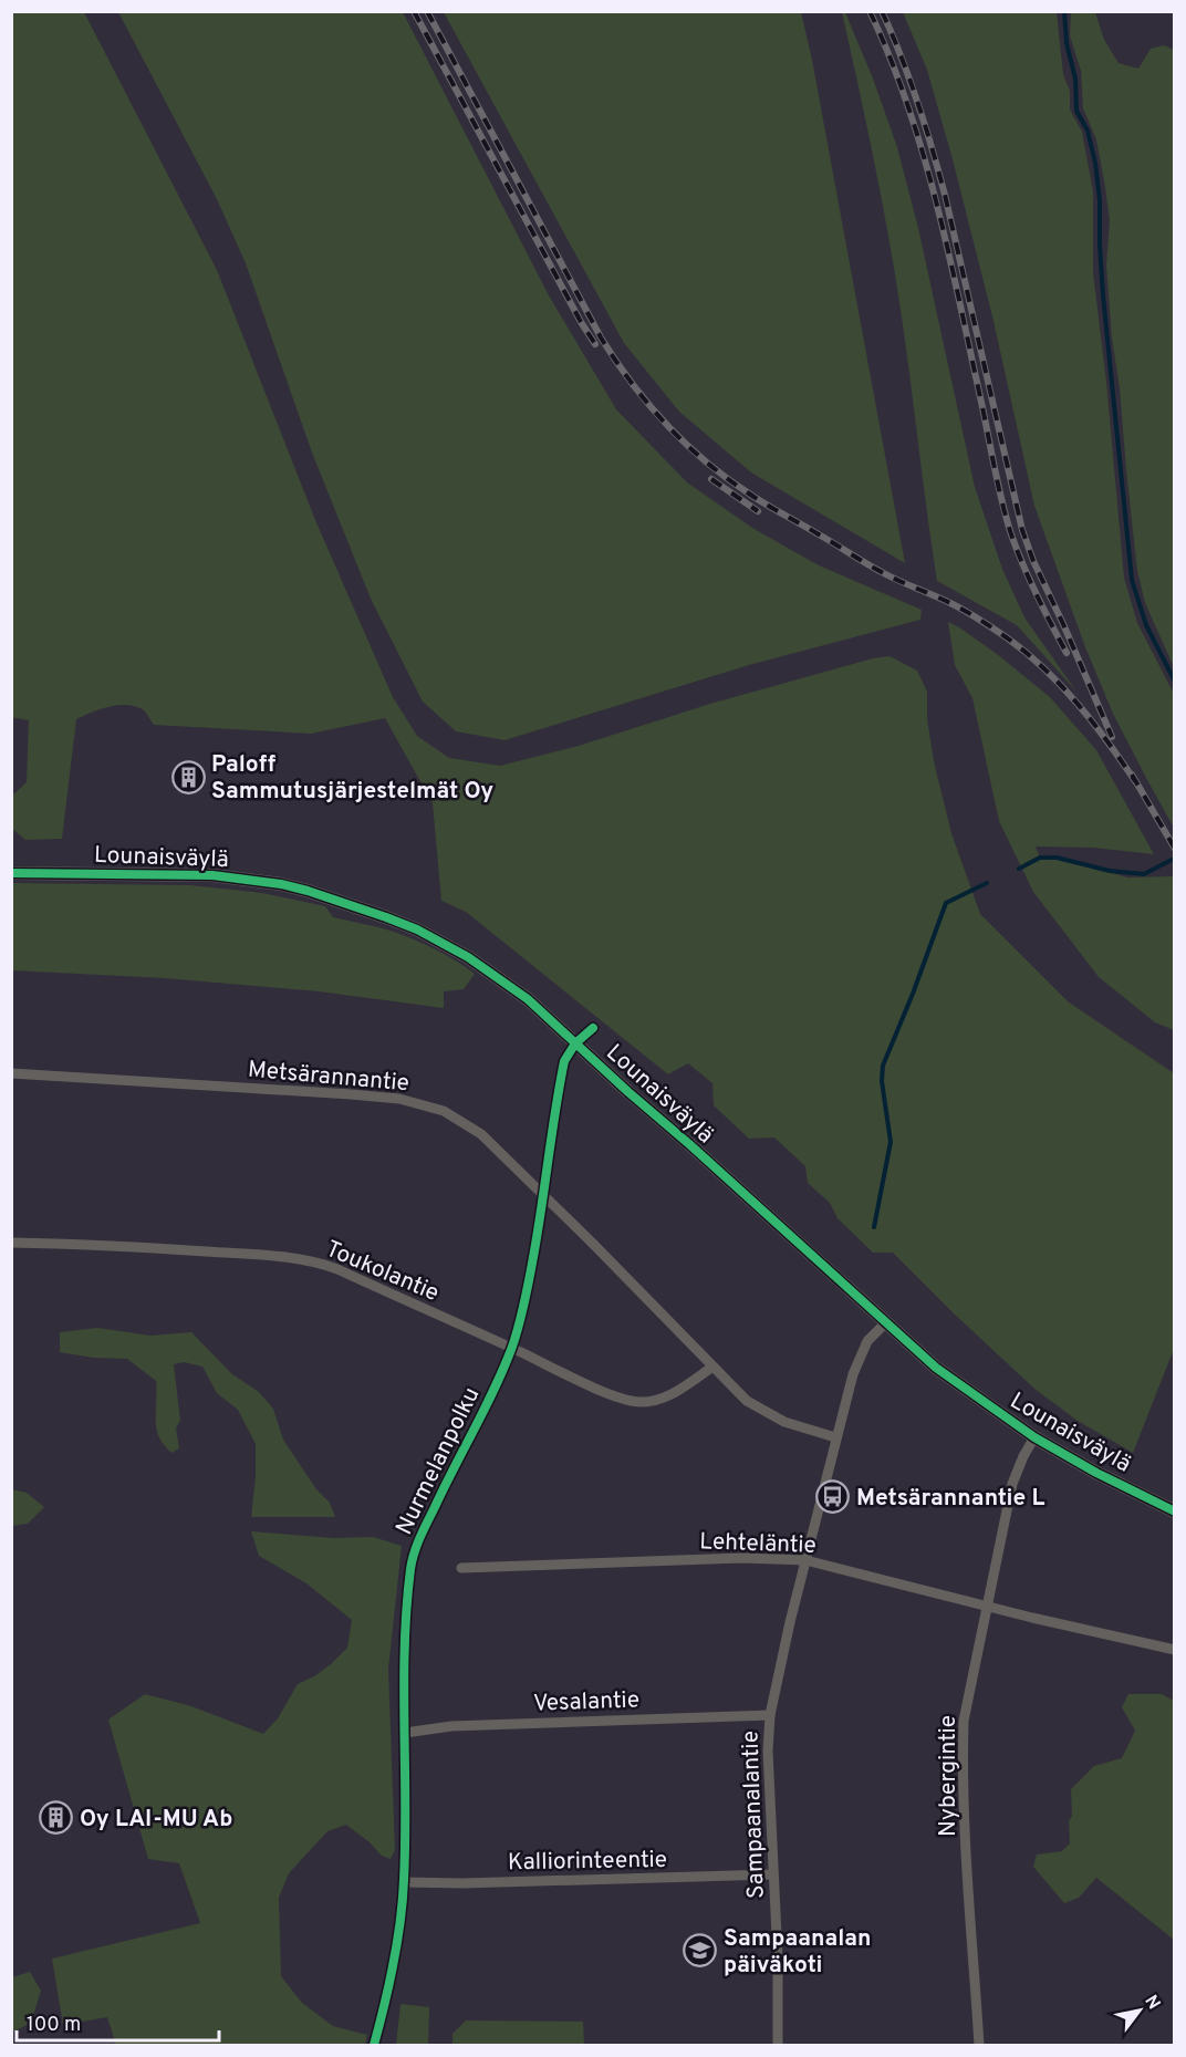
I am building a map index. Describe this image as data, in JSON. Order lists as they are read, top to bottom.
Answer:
{
  "streets": {
    "street": [
      "Lounaisväylä",
      "Metsärannantie",
      "Toukolantie",
      "Lehteläntie",
      "Vesalantie",
      "Nybergintie",
      "Sampaanalantie",
      "Kalliorinteentie"
    ],
    "cycle path": ["Nurmelanpolku"]
  },
  "crossings": [
    ["Lounaisväylä", "Nybergintie"],
    ["Lounaisväylä", "Sampaanalantie"],
    ["Metsärannantie", "Toukolantie"],
    ["Metsärannantie", "Sampaanalantie"],
    ["Lehteläntie", "Nybergintie"],
    ["Lehteläntie", "Sampaanalantie"],
    ["Vesalantie", "Sampaanalantie"],
    ["Sampaanalantie", "Kalliorinteentie"]
  ],
  "places": {
    "building": ["Paloff Sammutusjärjestelmät Oy", "Oy LAI-MU Ab"],
    "bus stop": ["Metsärannantie L"],
    "school or university": ["Sampaanalan päiväkoti"]
  },
  "scale_bar": "100 m",
  "north": "top right"
}
